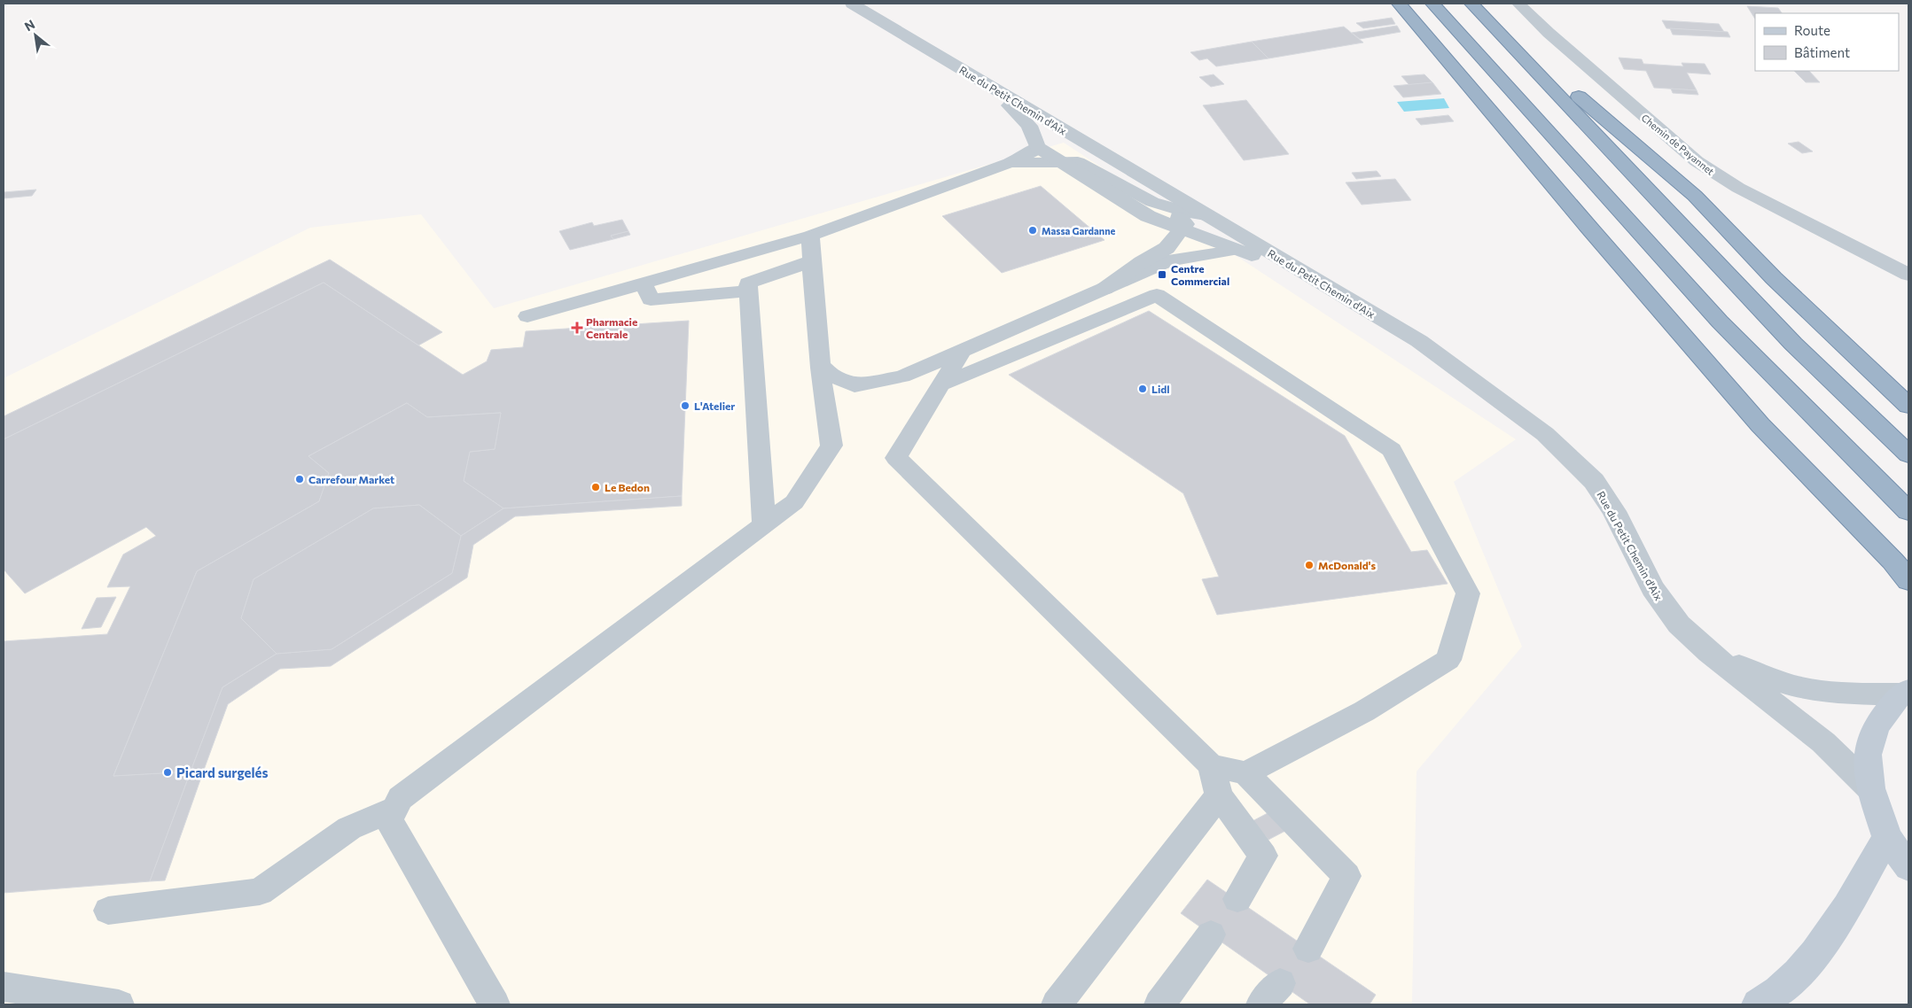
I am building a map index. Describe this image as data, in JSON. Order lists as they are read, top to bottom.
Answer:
{
  "streets": {
    "street": ["Rue du Petit Chemin d'Aix", "Chemin de Payannet"]
  },
  "places": {
    "other": [
      "Massa Gardanne",
      "Lidl",
      "L'Atelier",
      "Carrefour Market",
      "Le Bedon",
      "McDonald's",
      "Picard surgelés"
    ],
    "transit": ["Centre Commercial"],
    "health": ["Pharmacie Centrale"]
  },
  "legend": ["Route", "Bâtiment"],
  "north": "top left"
}
